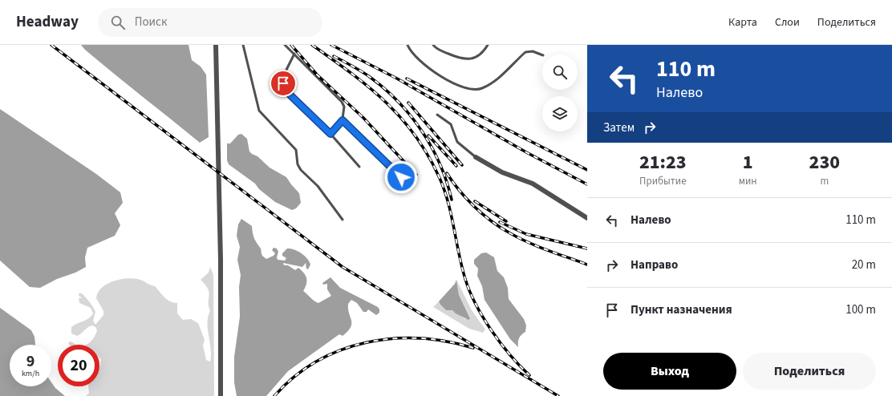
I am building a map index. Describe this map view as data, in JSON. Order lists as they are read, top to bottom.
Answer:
{
  "page": {
    "header": "Headway",
    "search": "Поиск",
    "nav": ["Карта", "Слои", "Поделиться"],
    "turn": ["110 m", "Налево"],
    "then": "Затем",
    "eta": [
      "21:23",
      "Прибытие",
      "1",
      "мин",
      "230",
      "m"
    ],
    "list": [
      {
        "name": "Налево",
        "value": "110 m"
      },
      {
        "name": "Направо",
        "value": "20 m"
      },
      {
        "name": "Пункт назначения",
        "value": "100 m"
      }
    ],
    "speed": "9 km/h",
    "limit": "20",
    "buttons": ["Выход", "Поделиться"]
  }
}
